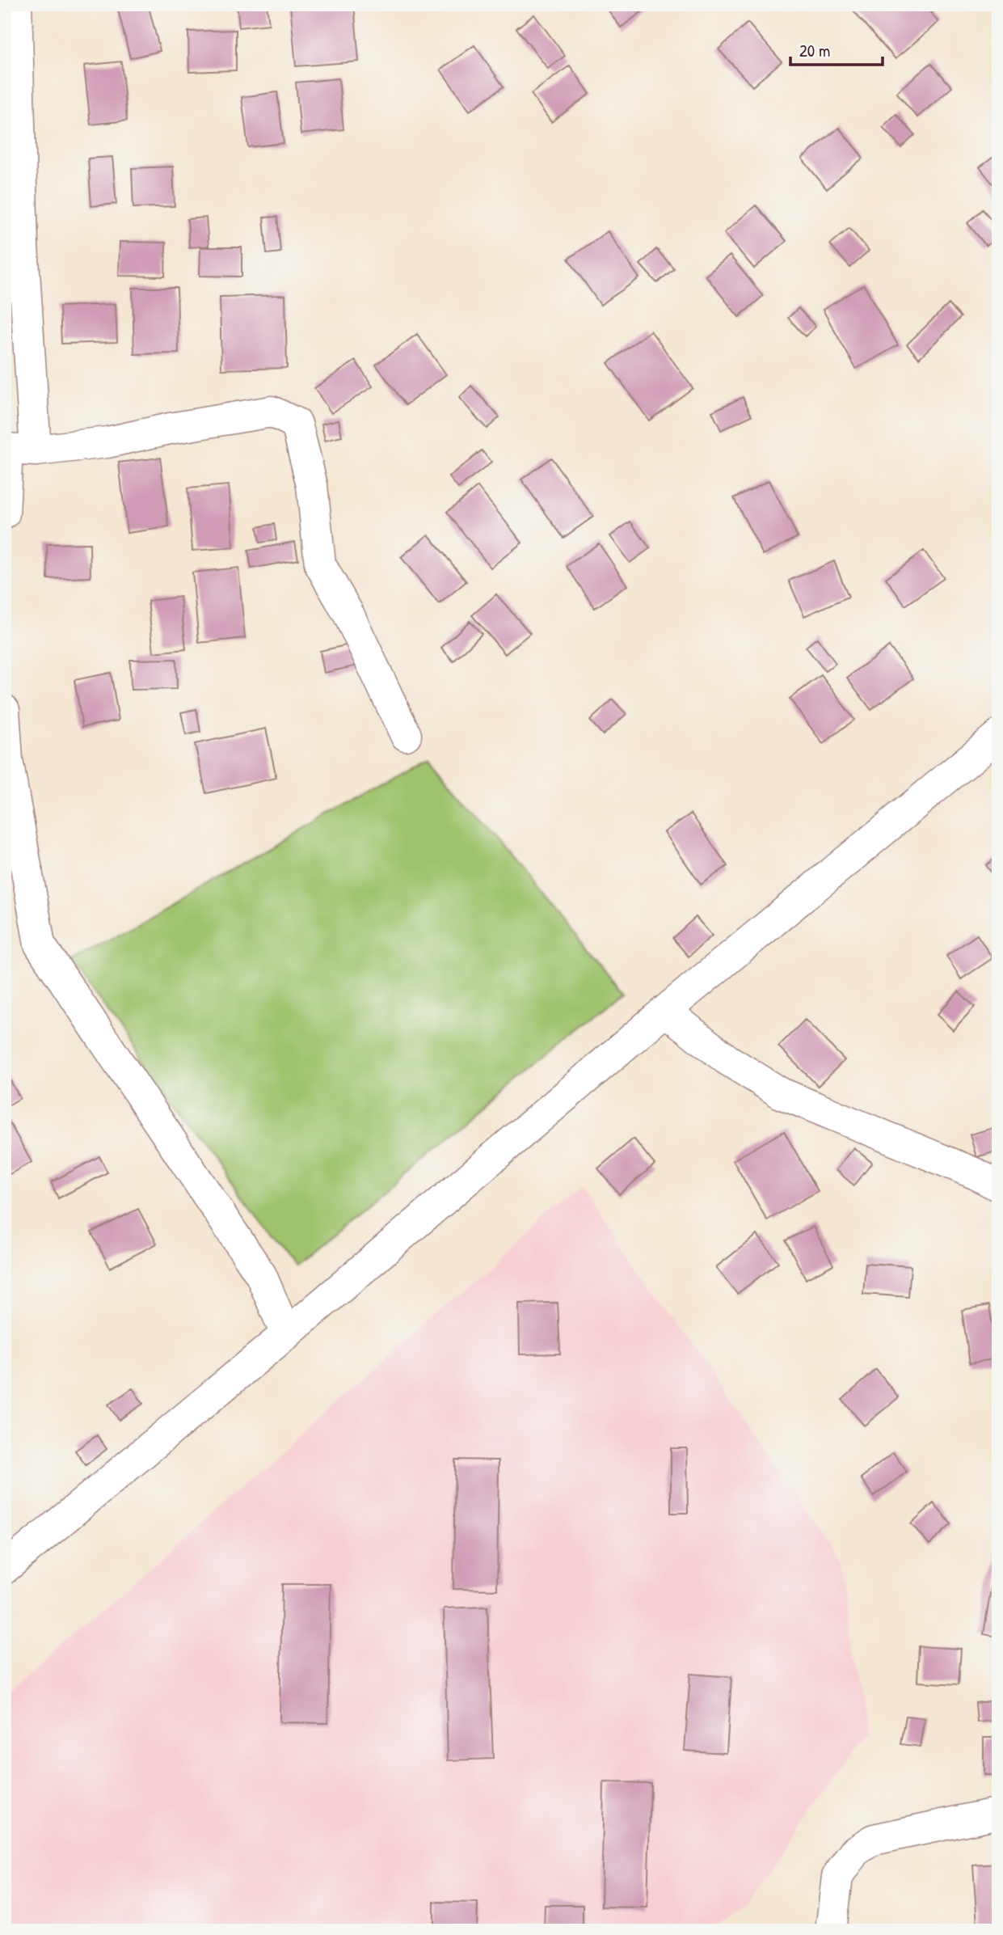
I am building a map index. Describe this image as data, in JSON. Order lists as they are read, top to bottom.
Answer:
{
  "scale_bar": "20 m"
}
